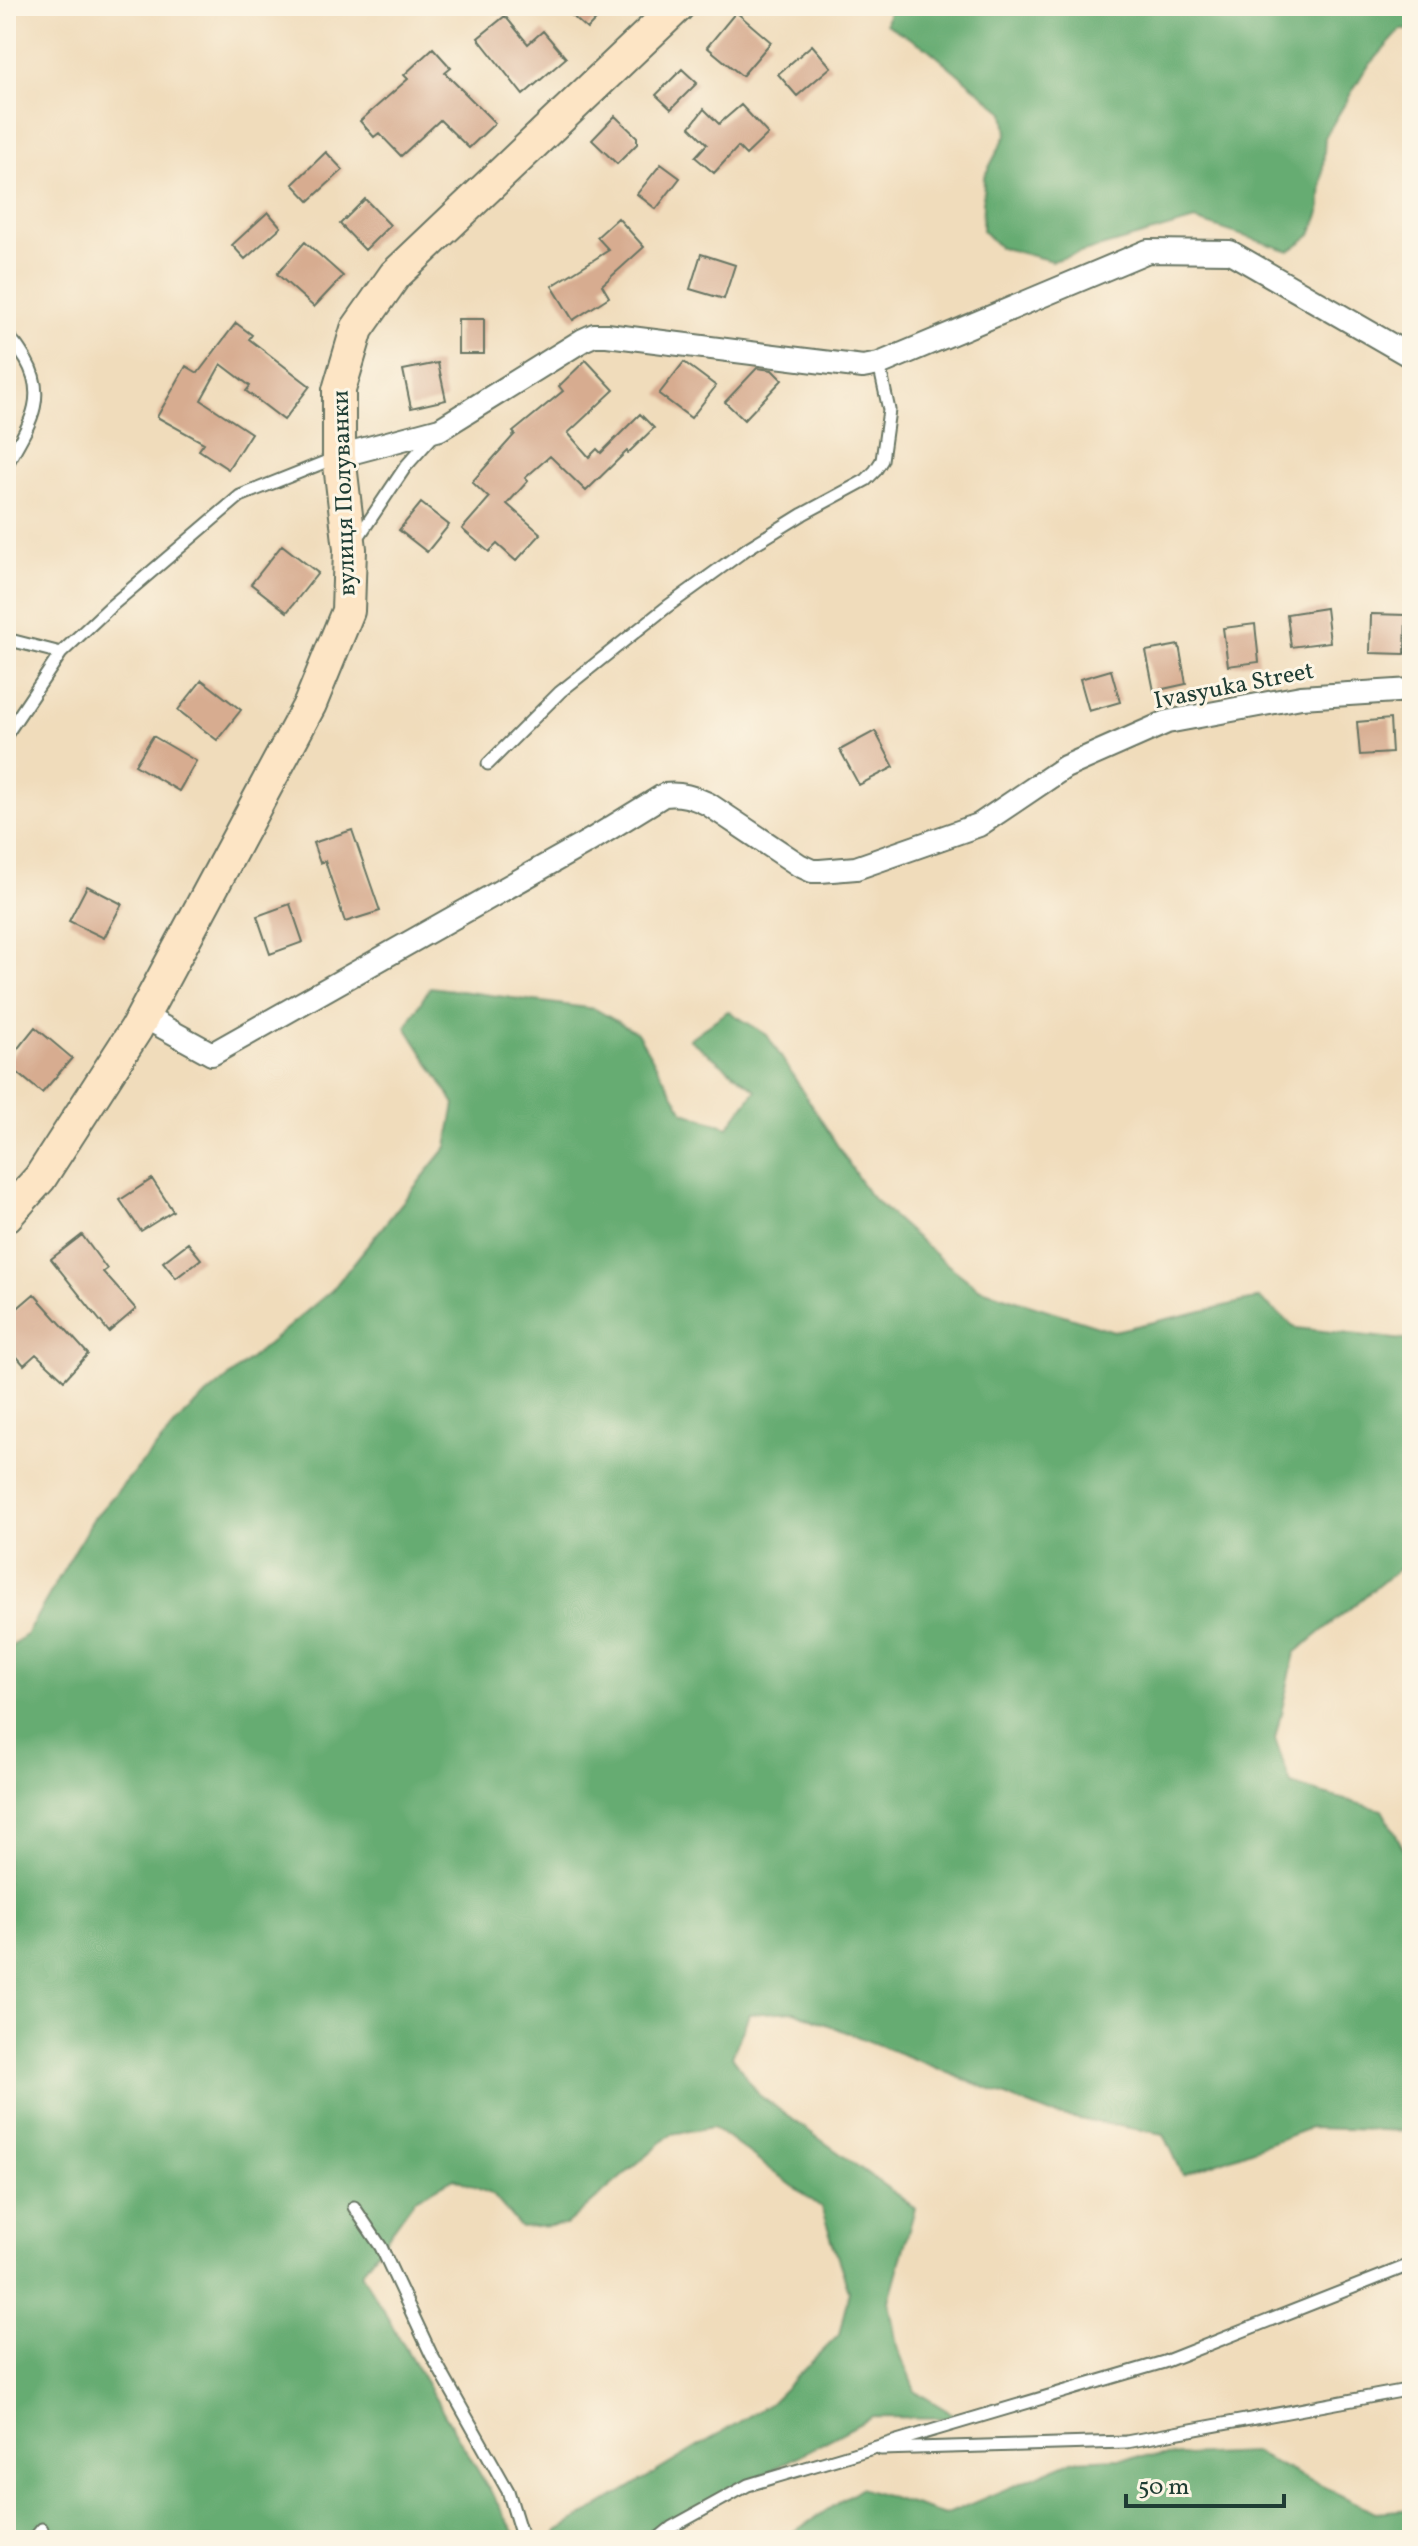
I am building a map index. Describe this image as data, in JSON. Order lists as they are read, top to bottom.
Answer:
{
  "streets": {
    "street": ["вулиця Полуванки", "Ivasyuka Street"]
  },
  "crossings": [
    ["вулиця Полуванки", "Ivasyuka Street"]
  ],
  "scale_bar": "50 m"
}
